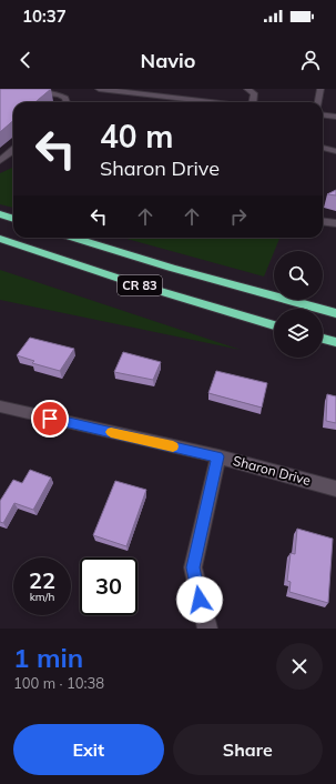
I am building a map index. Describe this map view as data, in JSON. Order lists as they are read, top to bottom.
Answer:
{
  "streets": {
    "highway": ["CR 83"],
    "street": ["Sharon Drive"]
  },
  "page": {
    "status": "10:37",
    "header": "Navio",
    "turn": ["40 m", "Sharon Drive"],
    "speed": "22 km/h",
    "limit": "30",
    "heading": ["1 min", "100 m · 10:38"],
    "buttons": ["Exit", "Share"]
  }
}
